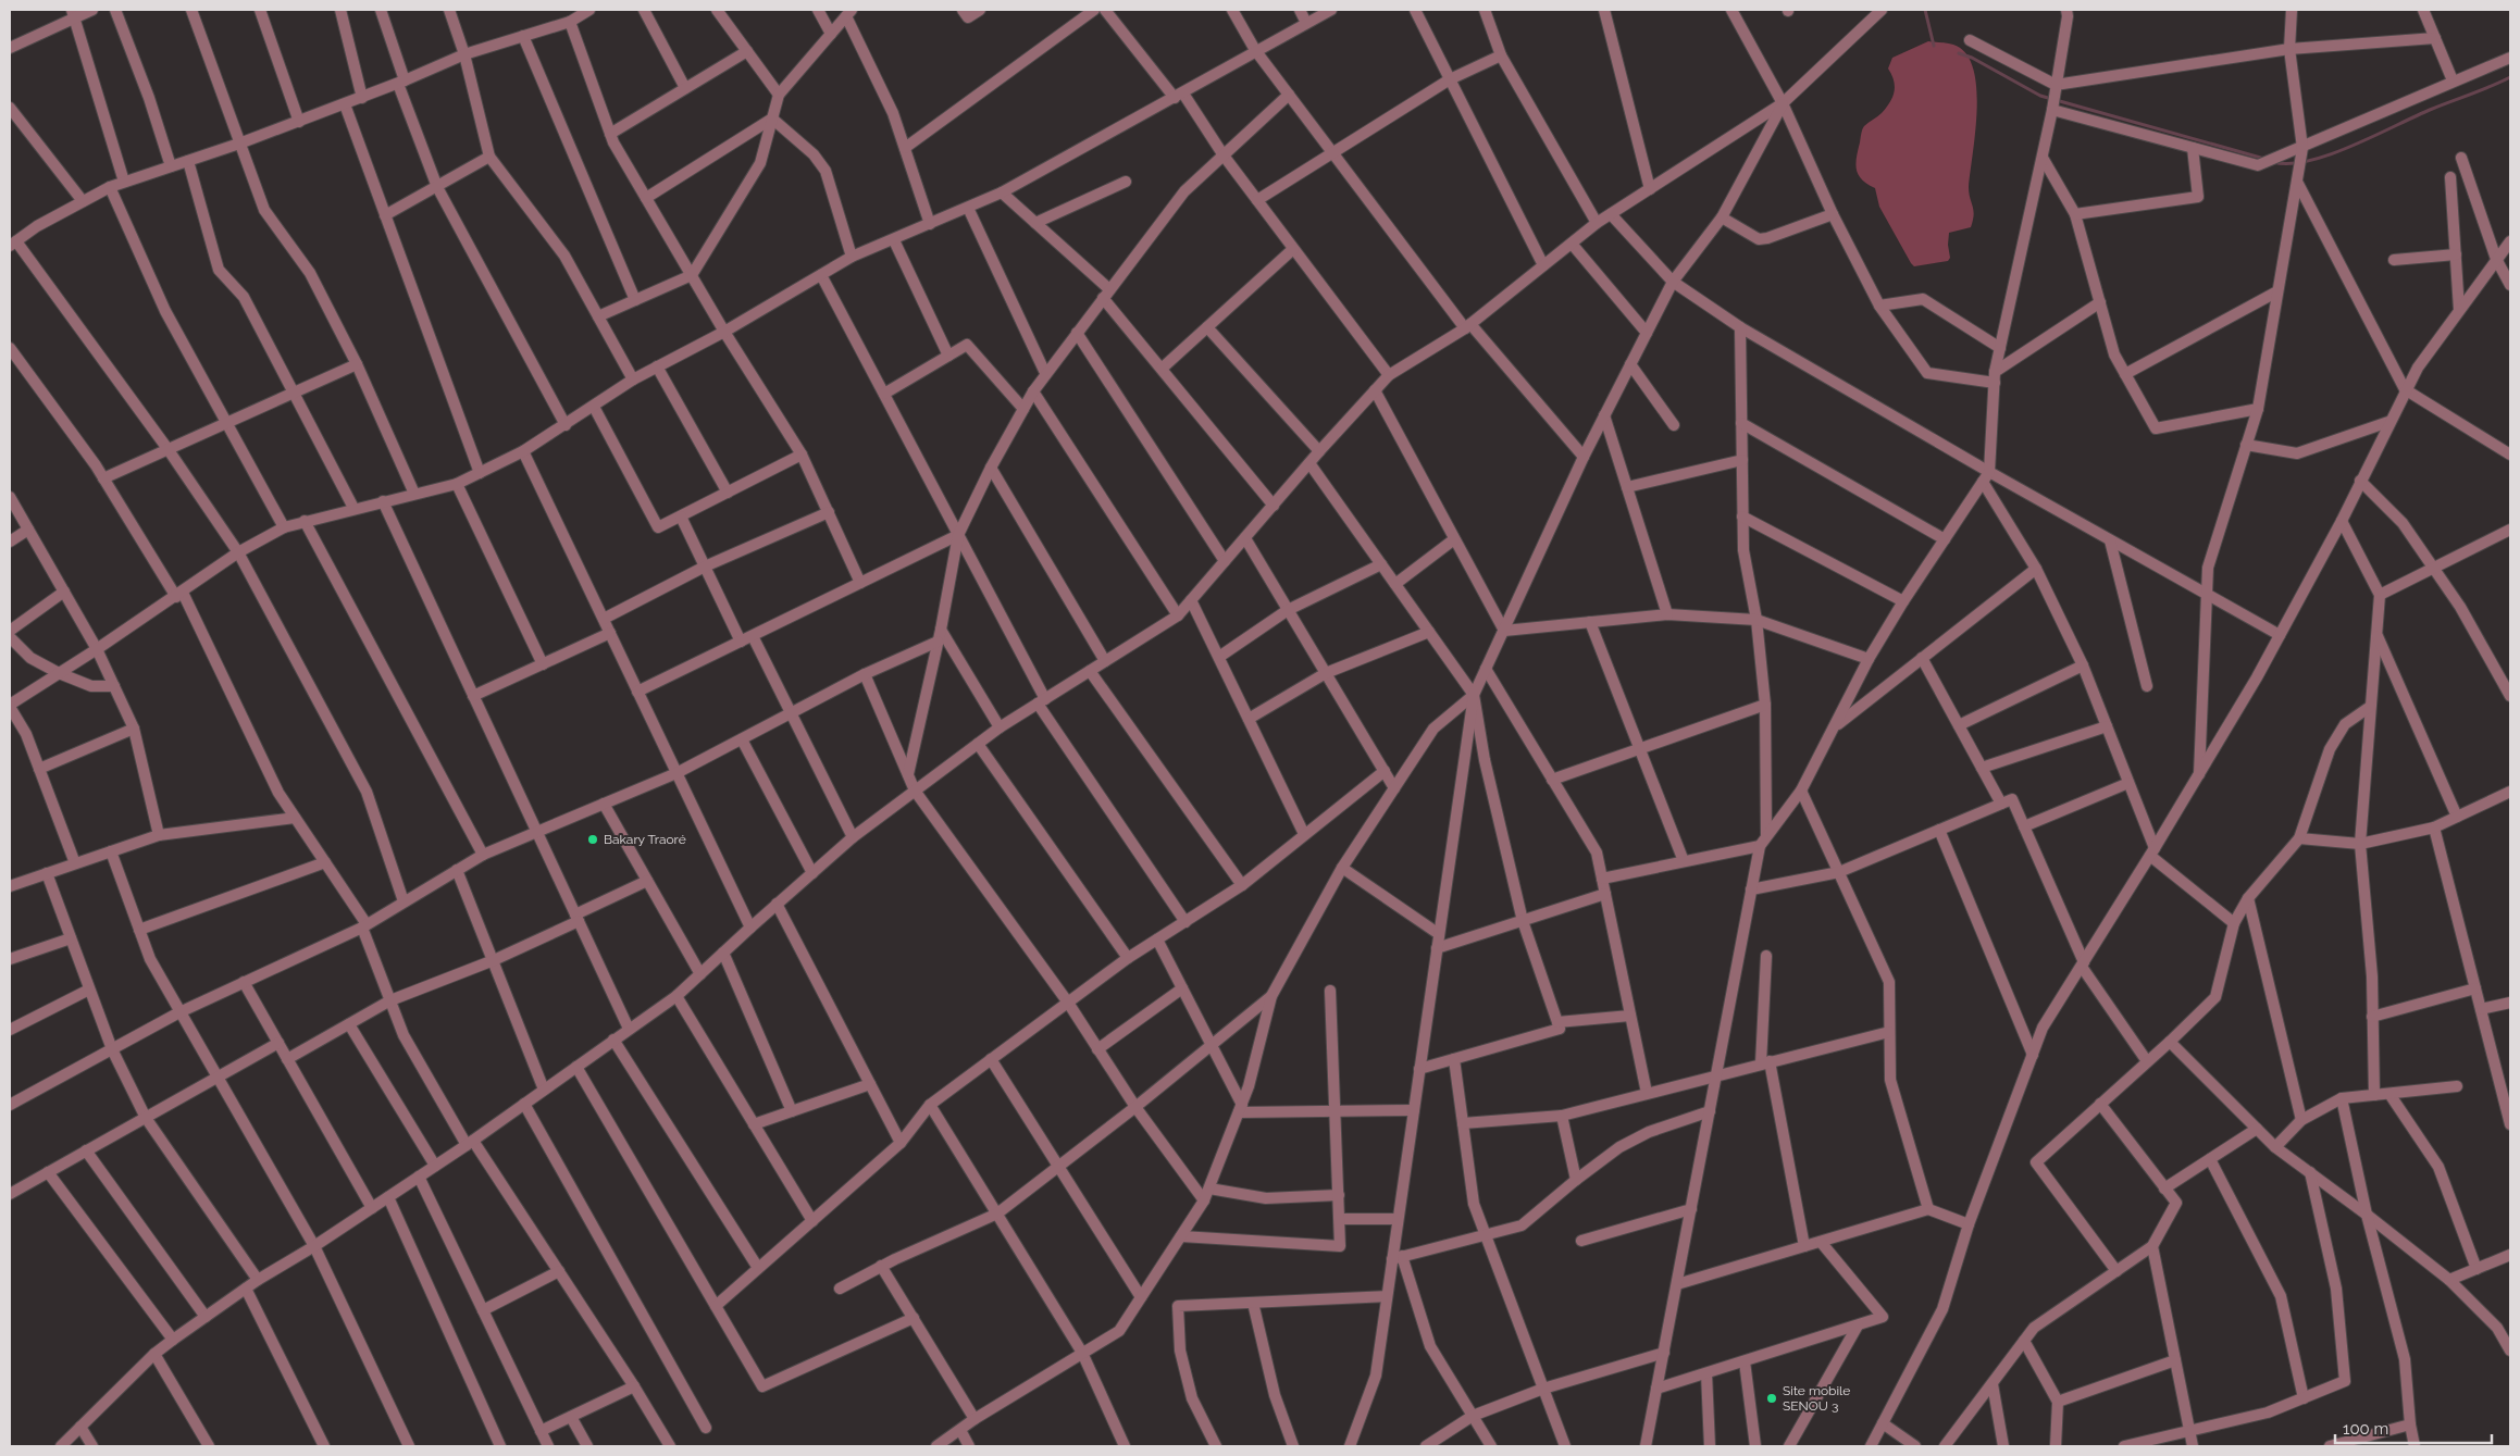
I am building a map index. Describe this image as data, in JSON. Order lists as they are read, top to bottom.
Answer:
{
  "places": ["Bakary Traoré", "Site mobile SENOU 3"],
  "scale_bar": "100 m"
}
